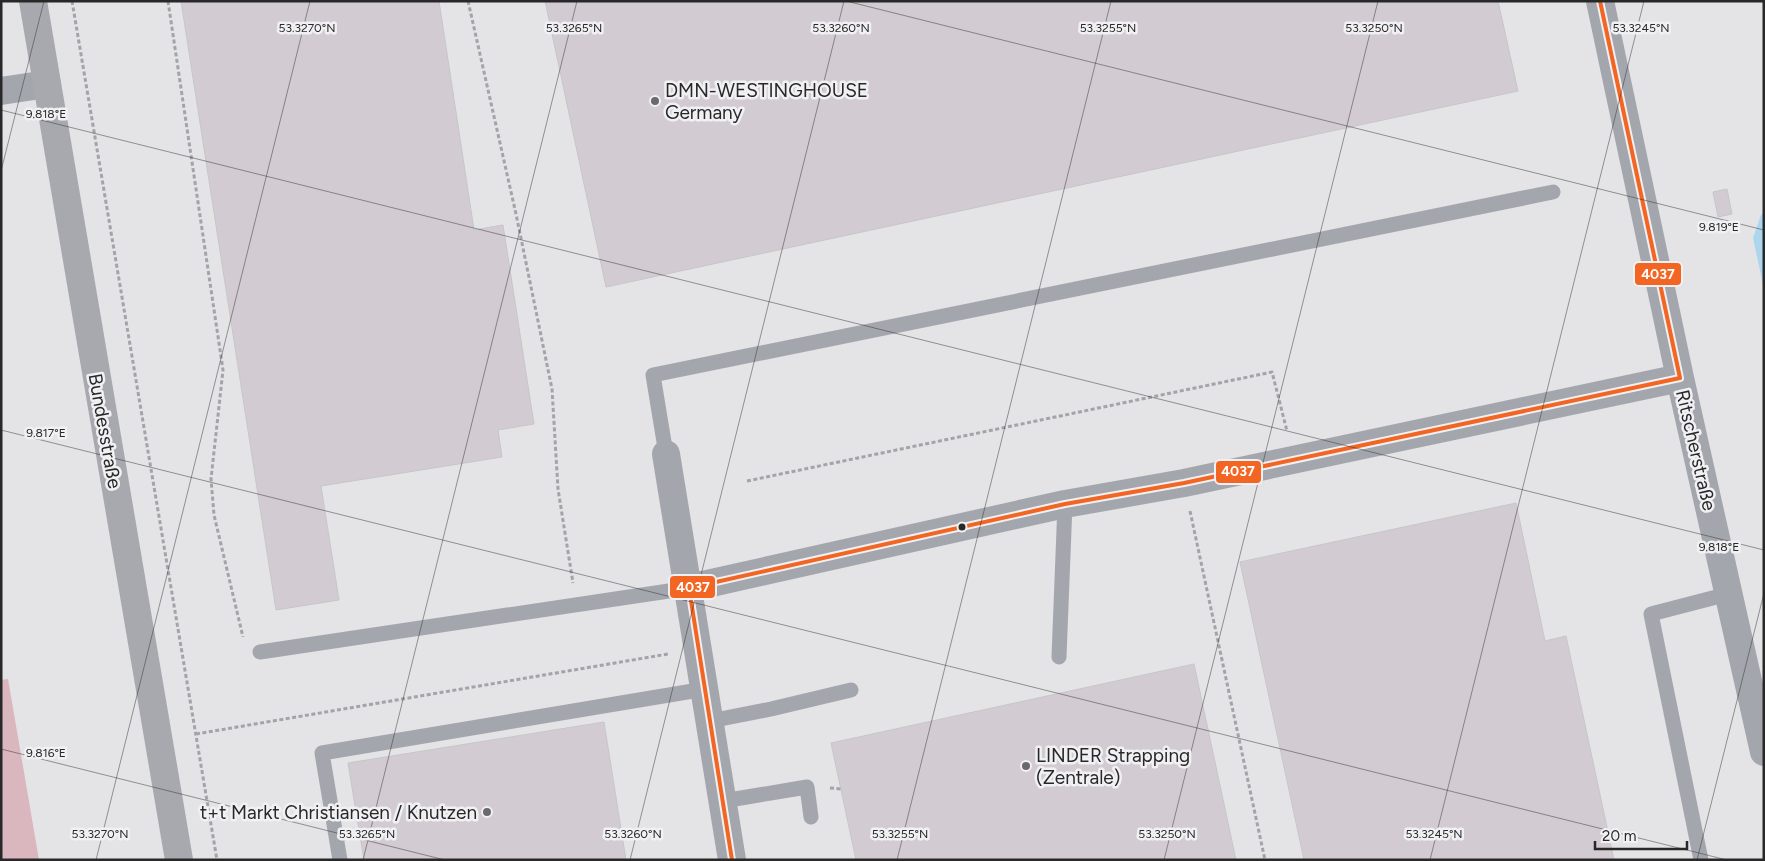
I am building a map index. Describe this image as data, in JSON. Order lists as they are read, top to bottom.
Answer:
{
  "streets": {
    "main road": ["Bundesstraße"],
    "street": ["Ritscherstraße"]
  },
  "places": ["DMN-WESTINGHOUSE Germany", "LINDER Strapping (Zentrale)", "t+t Markt Christiansen / Knutzen"],
  "lines": ["transit line 4037"],
  "scale_bar": "20 m",
  "coordinates": [
    "53.3270°N",
    "53.3265°N",
    "53.3260°N",
    "53.3255°N",
    "53.3250°N",
    "53.3245°N",
    "9.818°E",
    "9.819°E",
    "9.817°E",
    "9.816°E"
  ]
}
